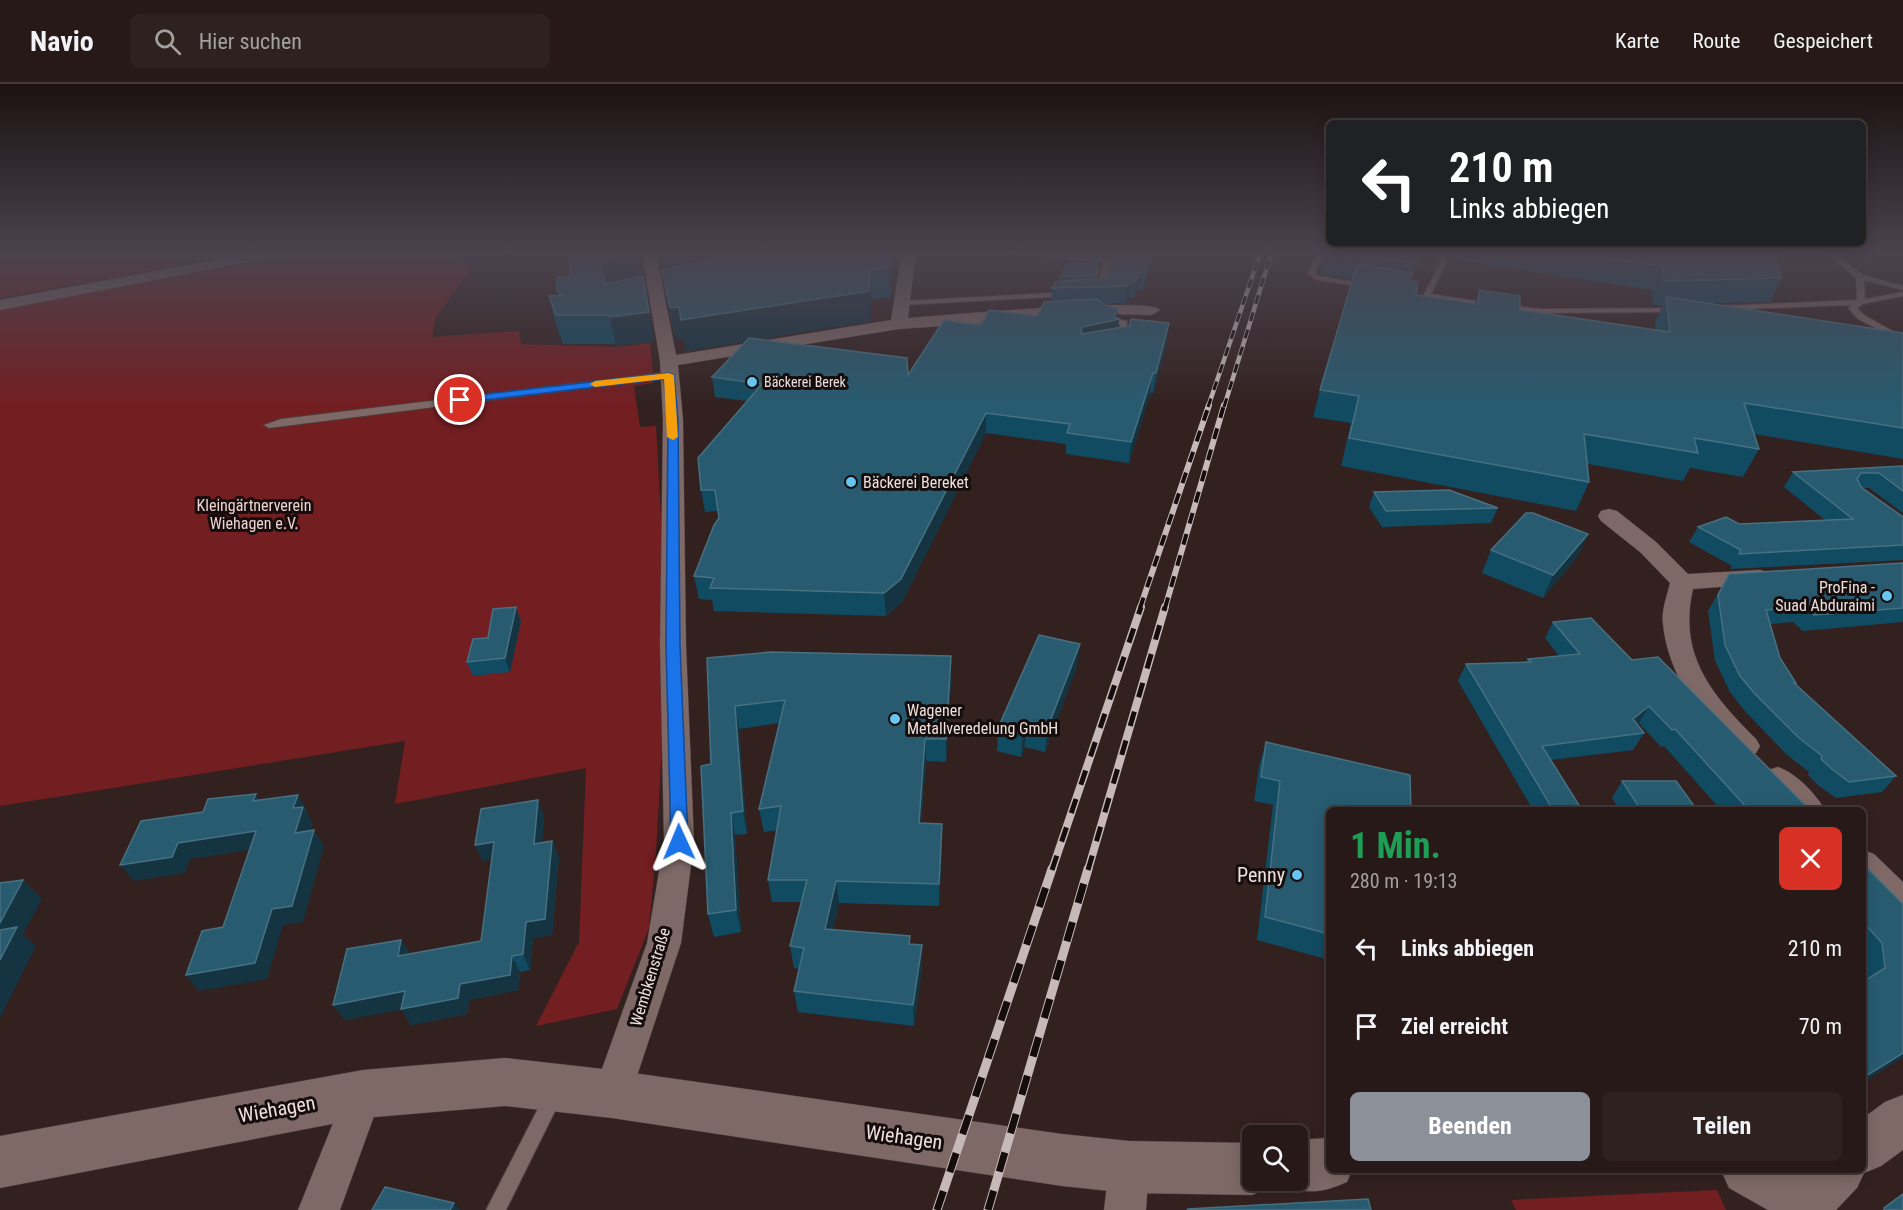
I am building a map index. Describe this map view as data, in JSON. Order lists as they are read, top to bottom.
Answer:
{
  "streets": {
    "main road": ["Wiehagen"],
    "street": ["Wembkenstraße"]
  },
  "crossings": [
    ["Wembkenstraße", "Wiehagen"]
  ],
  "parks": ["Kleingärtnerverein Wiehagen e.V."],
  "places": [
    "Bäckerei Berek",
    "Bäckerei Bereket",
    "ProFina - Suad Abduraimi",
    "Wagener Metallveredelung GmbH",
    "Penny"
  ],
  "page": {
    "header": "Navio",
    "search": "Hier suchen",
    "nav": ["Karte", "Route", "Gespeichert"],
    "turn": ["210 m", "Links abbiegen"],
    "heading": ["1 Min.", "280 m · 19:13"],
    "list": [
      {
        "name": "Links abbiegen",
        "value": "210 m"
      },
      {
        "name": "Ziel erreicht",
        "value": "70 m"
      }
    ],
    "buttons": ["Beenden", "Teilen"]
  }
}
